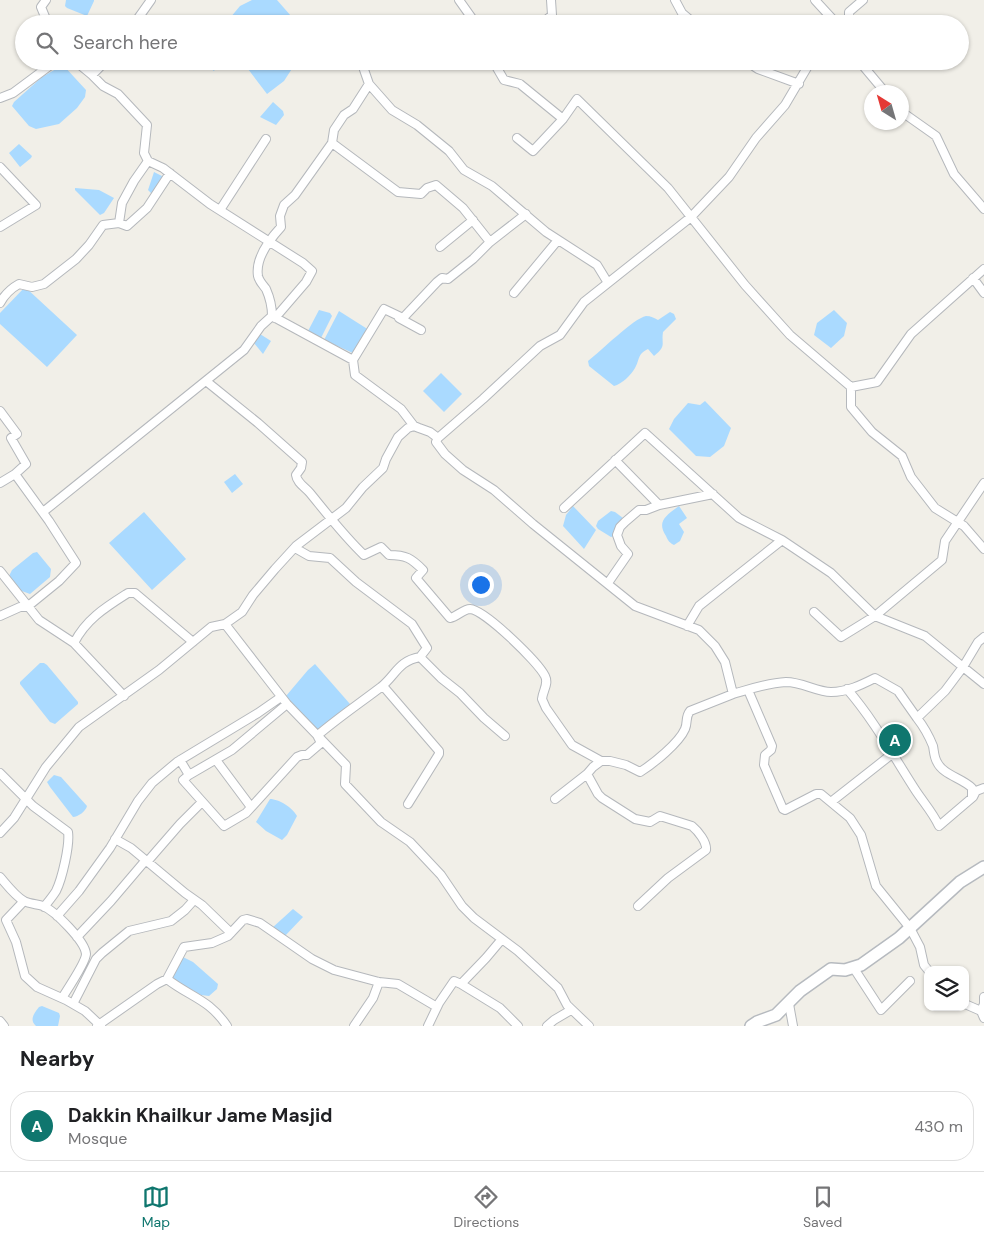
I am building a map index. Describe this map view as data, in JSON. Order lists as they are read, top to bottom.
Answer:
{
  "north": "top left",
  "page": {
    "search": "Search here",
    "pins": "A",
    "heading": "Nearby",
    "list": [
      {
        "mark": "A",
        "name": "Dakkin Khailkur Jame Masjid",
        "note": "Mosque",
        "value": "430 m"
      }
    ],
    "nav": ["Map", "Directions", "Saved"]
  }
}
